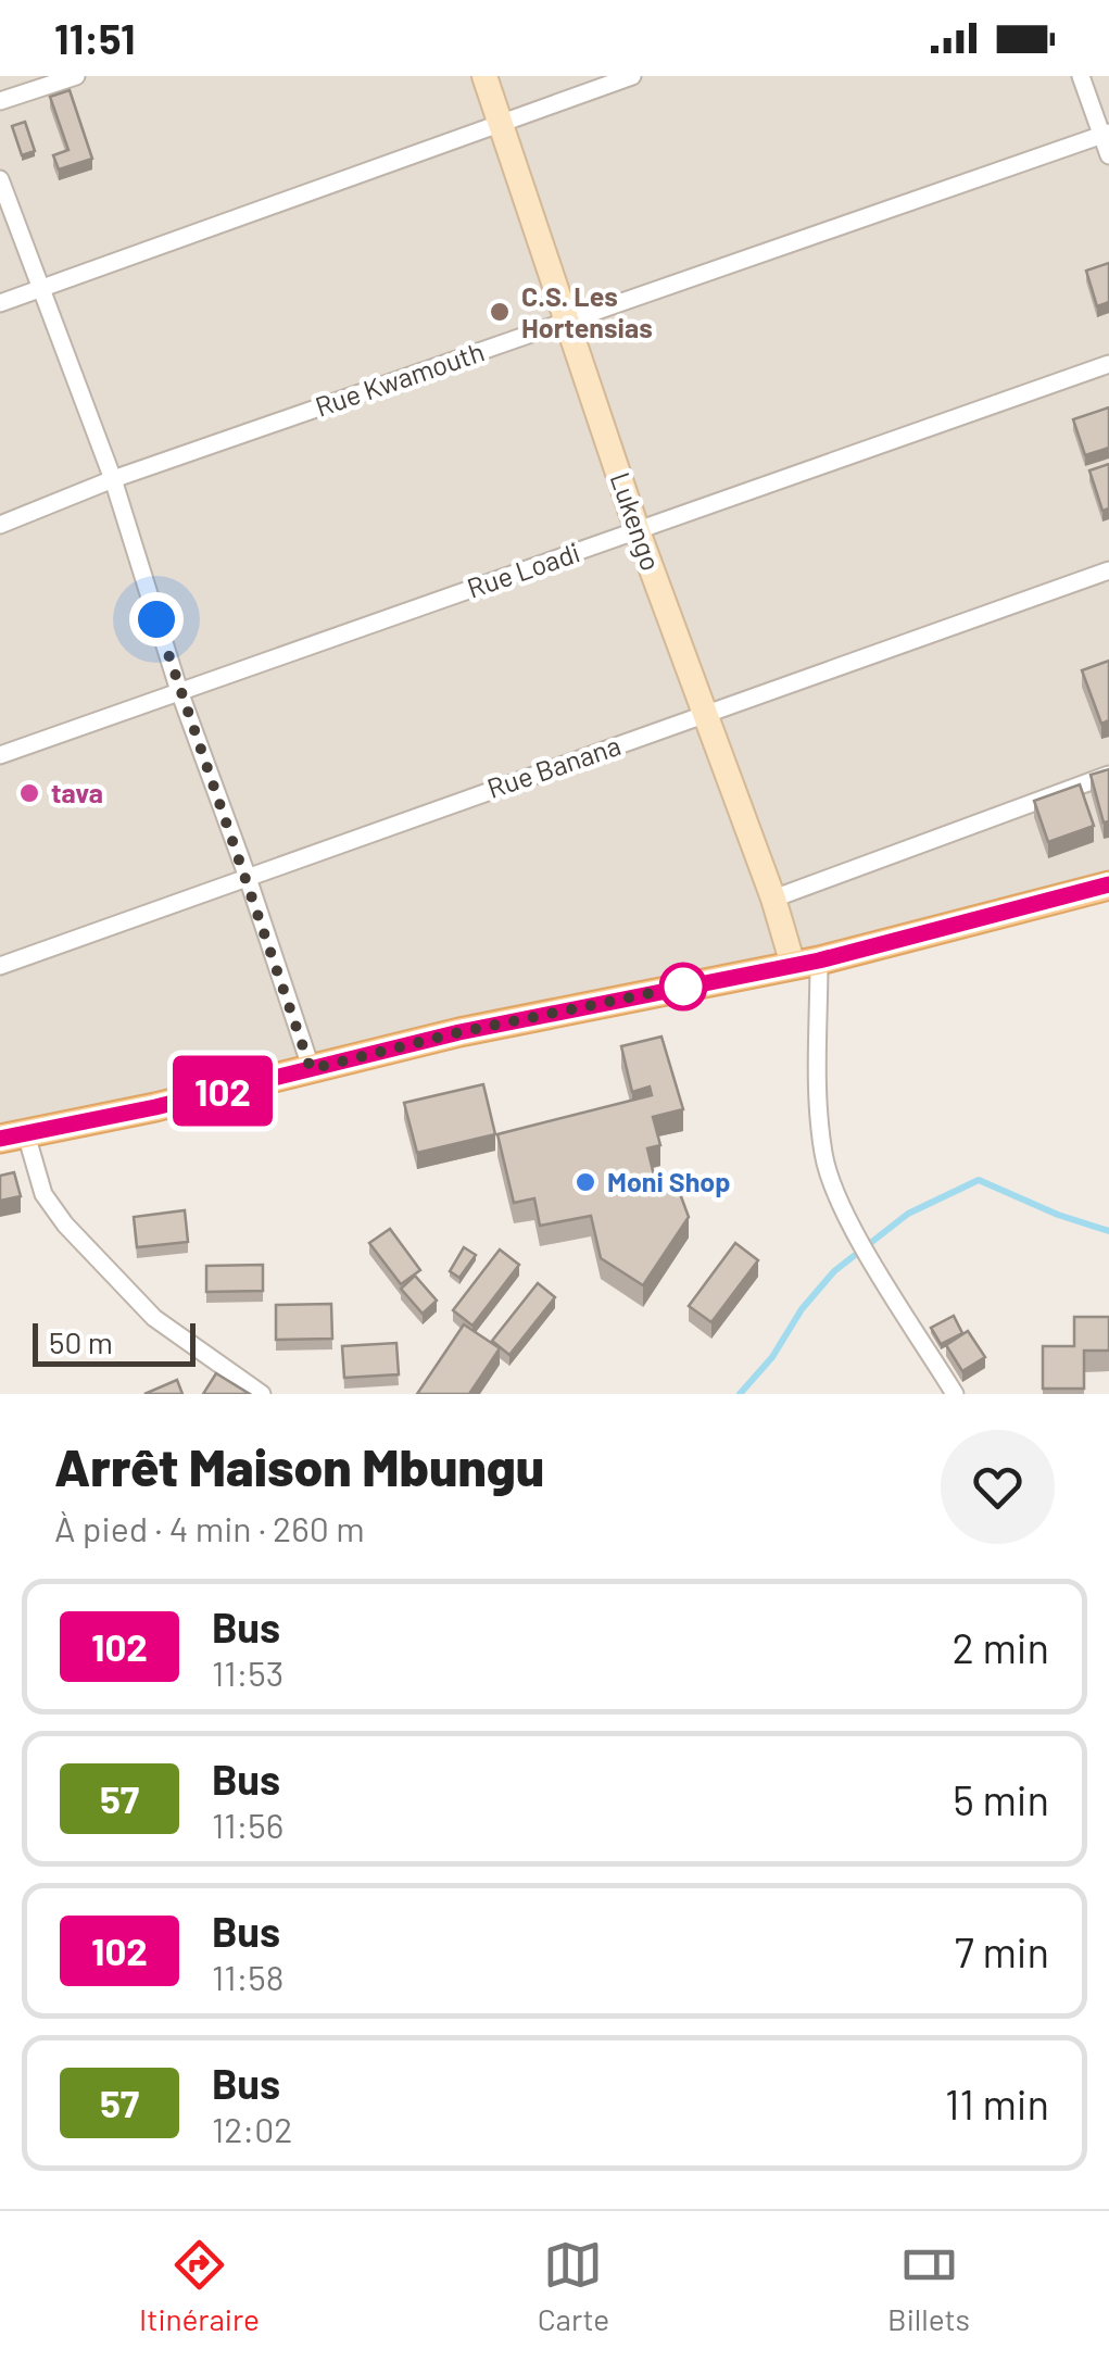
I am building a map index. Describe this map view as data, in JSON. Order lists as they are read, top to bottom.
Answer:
{
  "streets": {
    "street": [
      "Rue Kwamouth",
      "Lukengo",
      "Rue Loadi",
      "Rue Banana"
    ]
  },
  "crossings": [
    ["Rue Kwamouth", "Lukengo"],
    ["Lukengo", "Rue Loadi"],
    ["Lukengo", "Rue Banana"]
  ],
  "places": ["C.S. Les Hortensias", "tava", "Moni Shop"],
  "lines": ["bus line 102"],
  "scale_bar": "50 m",
  "page": {
    "status": "11:51",
    "on_map": "102",
    "scale": "50 m",
    "heading": ["Arrêt Maison Mbungu", "À pied · 4 min · 260 m"],
    "list": [
      {
        "mark": "102",
        "name": "Bus",
        "note": "11:53",
        "value": "2 min"
      },
      {
        "mark": "57",
        "name": "Bus",
        "note": "11:56",
        "value": "5 min"
      },
      {
        "mark": "102",
        "name": "Bus",
        "note": "11:58",
        "value": "7 min"
      },
      {
        "mark": "57",
        "name": "Bus",
        "note": "12:02",
        "value": "11 min"
      }
    ],
    "tabs": ["Itinéraire", "Carte", "Billets"]
  }
}
